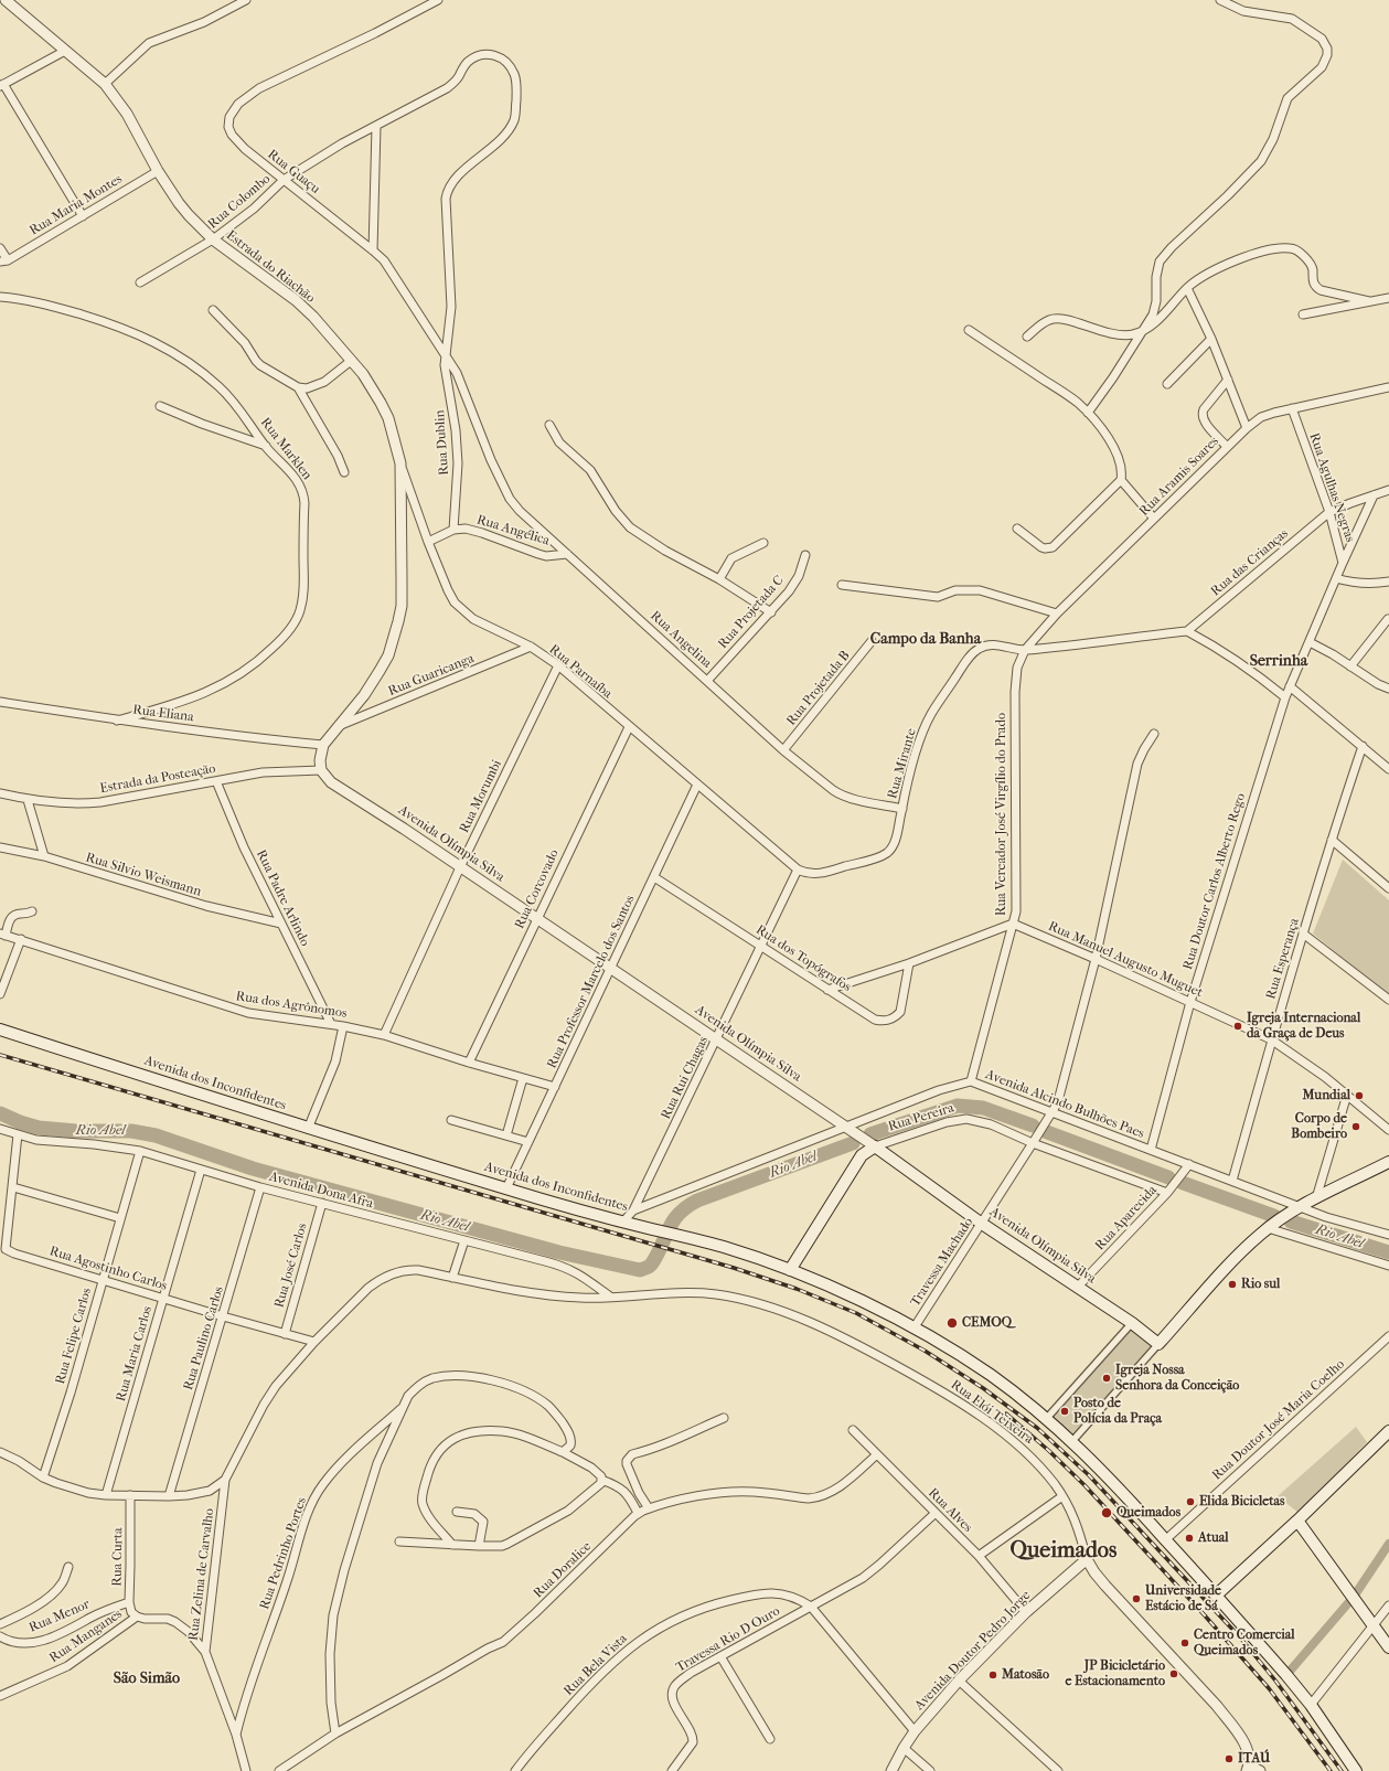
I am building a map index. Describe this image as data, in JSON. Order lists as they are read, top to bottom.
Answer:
{
  "streets": {
    "main road": ["Avenida Olímpia Silva", "Avenida dos Inconfidentes", "Rua Pereira"],
    "street": [
      "Rua Guaçu",
      "Rua Colombo",
      "Rua Maria Montes",
      "Estrada do Riachão",
      "Rua Dublin",
      "Rua Marklen",
      "Rua Aramis Soares",
      "Rua Agulhas Negras",
      "Rua Angélica",
      "Rua das Crianças",
      "Rua Projetada C",
      "Rua Angelina",
      "Rua Parnaíba",
      "Rua Guaricanga",
      "Rua Projetada B",
      "Rua Eliana",
      "Rua Mirante",
      "Estrada da Posteação",
      "Rua Morumbi",
      "Rua Vereador José Virgílio do Prado",
      "Rua Silvio Weismann",
      "Rua Doutor Carlos Alberto Rego",
      "Rua Corcovado",
      "Rua Padre Arlindo",
      "Rua dos Topógrafos",
      "Rua Esperança",
      "Rua Manuel Augusto Muguet",
      "Rua Professor Marcelo dos Santos",
      "Rua dos Agrônomos",
      "Rua Rui Chagas",
      "Avenida Alcindo Bulhões Paes",
      "Avenida Dona Afra",
      "Rua Aparecida",
      "Travessa Machado",
      "Rua José Carlos",
      "Rua Agostinho Carlos",
      "Rua Felipe Carlos",
      "Rua Paulino Carlos",
      "Rua Maria Carlos",
      "Rua Elói Teixeira",
      "Rua Doutor José Maria Coelho",
      "Rua Alves",
      "Rua Pedrinho Portes",
      "Rua Curta",
      "Rua Doralice",
      "Rua Zelina de Carvalho",
      "Rua Menor",
      "Rua Manganes",
      "Travessa Rio D Ouro",
      "Avenida Doutor Pedro Jorge",
      "Rua Bela Vista"
    ]
  },
  "crossings": [
    ["Rua Guaçu", "Rua Colombo"],
    ["Rua Guaçu", "Rua Dublin"],
    ["Rua Guaçu", "Rua Angelina"],
    ["Rua Colombo", "Estrada do Riachão"],
    ["Rua Colombo", "Rua Dublin"],
    ["Rua Maria Montes", "Estrada do Riachão"],
    ["Estrada do Riachão", "Rua Parnaíba"],
    ["Estrada do Riachão", "Rua Guaricanga"],
    ["Estrada do Riachão", "Rua Eliana"],
    ["Rua Dublin", "Rua Angélica"],
    ["Rua Marklen", "Rua Eliana"],
    ["Rua Aramis Soares", "Rua Agulhas Negras"],
    ["Rua Aramis Soares", "Rua Mirante"],
    ["Rua Aramis Soares", "Rua Vereador José Virgílio do Prado"],
    ["Rua Agulhas Negras", "Rua das Crianças"],
    ["Rua Agulhas Negras", "Rua Doutor Carlos Alberto Rego"],
    ["Rua Angélica", "Rua Angelina"],
    ["Rua Angélica", "Rua Parnaíba"],
    ["Rua das Crianças", "Rua Mirante"],
    ["Rua Projetada C", "Rua Angelina"],
    ["Rua Angelina", "Rua Projetada B"],
    ["Rua Angelina", "Rua Mirante"],
    ["Rua Parnaíba", "Rua Guaricanga"],
    ["Rua Parnaíba", "Rua Mirante"],
    ["Rua Parnaíba", "Rua Morumbi"],
    ["Rua Parnaíba", "Rua Corcovado"],
    ["Rua Parnaíba", "Rua Professor Marcelo dos Santos"],
    ["Rua Parnaíba", "Rua Rui Chagas"],
    ["Rua Mirante", "Rua Vereador José Virgílio do Prado"],
    ["Rua Mirante", "Rua Rui Chagas"],
    ["Estrada da Posteação", "Avenida Olímpia Silva"],
    ["Estrada da Posteação", "Rua Padre Arlindo"],
    ["Rua Morumbi", "Avenida Olímpia Silva"],
    ["Rua Morumbi", "Rua dos Agrônomos"],
    ["Rua Vereador José Virgílio do Prado", "Rua Manuel Augusto Muguet"],
    ["Rua Vereador José Virgílio do Prado", "Avenida Alcindo Bulhões Paes"],
    ["Avenida Olímpia Silva", "Rua Corcovado"],
    ["Avenida Olímpia Silva", "Rua Professor Marcelo dos Santos"],
    ["Avenida Olímpia Silva", "Rua Rui Chagas"],
    ["Avenida Olímpia Silva", "Avenida Alcindo Bulhões Paes"],
    ["Avenida Olímpia Silva", "Rua Pereira"],
    ["Avenida Olímpia Silva", "Rua Aparecida"],
    ["Avenida Olímpia Silva", "Travessa Machado"],
    ["Rua Silvio Weismann", "Rua Padre Arlindo"],
    ["Rua Doutor Carlos Alberto Rego", "Rua Manuel Augusto Muguet"],
    ["Rua Doutor Carlos Alberto Rego", "Avenida Alcindo Bulhões Paes"],
    ["Rua Corcovado", "Rua dos Agrônomos"],
    ["Rua Padre Arlindo", "Rua dos Agrônomos"],
    ["Rua dos Topógrafos", "Rua Professor Marcelo dos Santos"],
    ["Rua dos Topógrafos", "Rua Rui Chagas"],
    ["Rua Esperança", "Rua Manuel Augusto Muguet"],
    ["Rua Esperança", "Avenida Alcindo Bulhões Paes"],
    ["Rua Manuel Augusto Muguet", "Travessa Machado"],
    ["Rua Professor Marcelo dos Santos", "Rua dos Agrônomos"],
    ["Rua Professor Marcelo dos Santos", "Avenida dos Inconfidentes"],
    ["Rua Rui Chagas", "Avenida dos Inconfidentes"],
    ["Rua Rui Chagas", "Avenida Alcindo Bulhões Paes"],
    ["Avenida dos Inconfidentes", "Rua Pereira"],
    ["Avenida dos Inconfidentes", "Travessa Machado"],
    ["Avenida dos Inconfidentes", "Rua Doutor José Maria Coelho"],
    ["Avenida Alcindo Bulhões Paes", "Rua Aparecida"],
    ["Avenida Alcindo Bulhões Paes", "Travessa Machado"],
    ["Rua Pereira", "Rua Aparecida"],
    ["Rua Pereira", "Travessa Machado"],
    ["Avenida Dona Afra", "Rua José Carlos"],
    ["Avenida Dona Afra", "Rua Agostinho Carlos"],
    ["Avenida Dona Afra", "Rua Felipe Carlos"],
    ["Avenida Dona Afra", "Rua Paulino Carlos"],
    ["Avenida Dona Afra", "Rua Maria Carlos"],
    ["Avenida Dona Afra", "Rua Elói Teixeira"],
    ["Rua José Carlos", "Rua Agostinho Carlos"],
    ["Rua Agostinho Carlos", "Rua Felipe Carlos"],
    ["Rua Agostinho Carlos", "Rua Paulino Carlos"],
    ["Rua Agostinho Carlos", "Rua Maria Carlos"],
    ["Rua Agostinho Carlos", "Rua Elói Teixeira"],
    ["Rua Elói Teixeira", "Rua Zelina de Carvalho"],
    ["Rua Elói Teixeira", "Avenida Doutor Pedro Jorge"],
    ["Rua Alves", "Rua Doralice"],
    ["Rua Alves", "Travessa Rio D Ouro"],
    ["Rua Alves", "Avenida Doutor Pedro Jorge"],
    ["Rua Pedrinho Portes", "Rua Zelina de Carvalho"],
    ["Rua Curta", "Rua Menor"],
    ["Rua Curta", "Rua Manganes"],
    ["Travessa Rio D Ouro", "Rua Bela Vista"],
    ["Avenida Doutor Pedro Jorge", "Rua Bela Vista"]
  ],
  "districts": [
    "Campo da Banha",
    "Serrinha",
    "Queimados",
    "São Simão"
  ],
  "water": ["Rio Abel"],
  "places": [
    "Igreja Internacional da Graça de Deus",
    "Mundial",
    "Corpo de Bombeiro",
    "Rio sul",
    "CEMOQ",
    "Igreja Nossa Senhora da Conceição",
    "Posto de Polícia da Praça",
    "Elida Bicicletas",
    "Queimados",
    "Atual",
    "Universidade Estácio de Sá",
    "Centro Comercial Queimados",
    "JP Bicicletário e Estacionamento",
    "Matosão",
    "ITAÚ"
  ]
}
